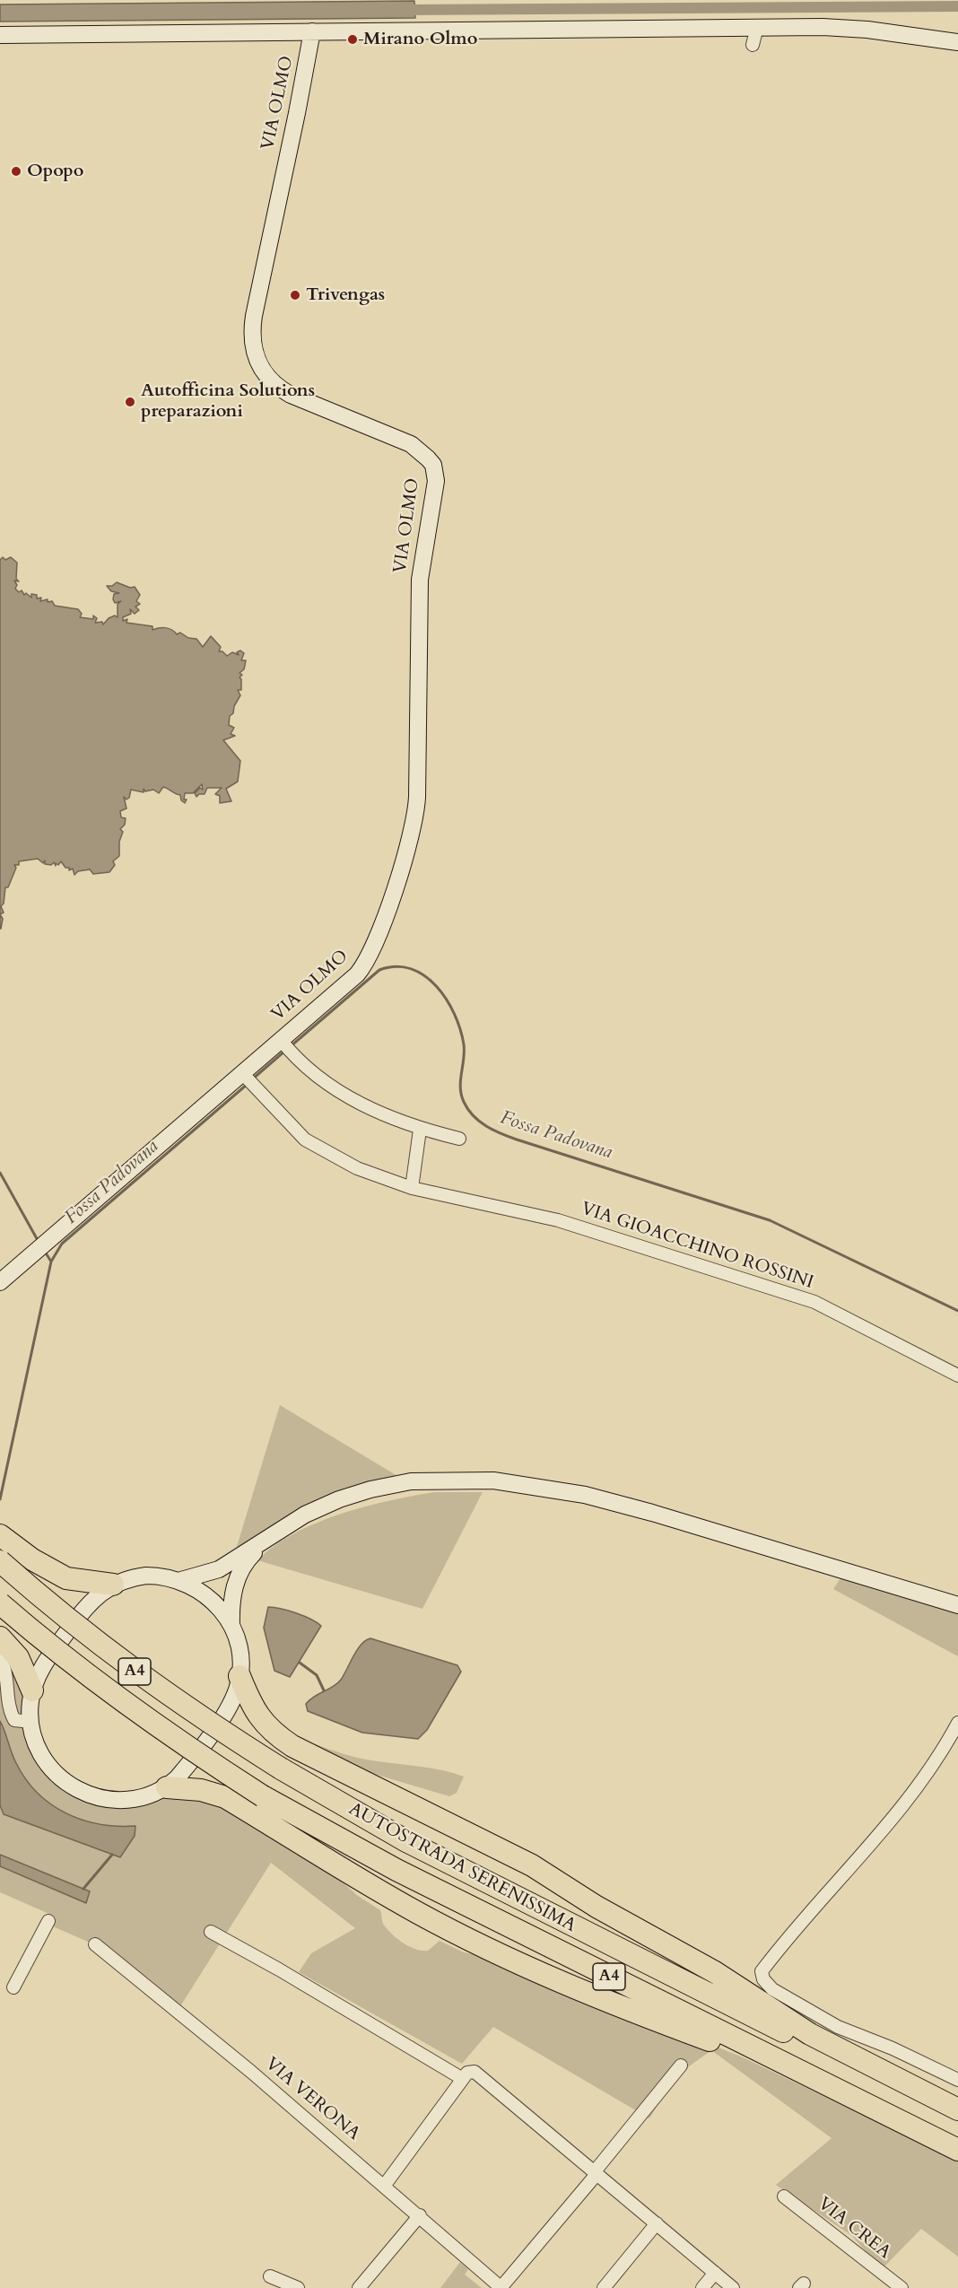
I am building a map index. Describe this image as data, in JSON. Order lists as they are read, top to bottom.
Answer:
{
  "streets": {
    "highway": ["A4", "AUTOSTRADA SERENISSIMA"],
    "main road": ["VIA OLMO"],
    "street": ["VIA GIOACCHINO ROSSINI", "VIA VERONA", "VIA CREA"]
  },
  "crossings": [
    ["VIA OLMO", "VIA GIOACCHINO ROSSINI"]
  ],
  "water": ["Fossa Padovana"],
  "places": [
    "Mirano Olmo",
    "Opopo",
    "Trivengas",
    "Autofficina Solutions preparazioni"
  ]
}
